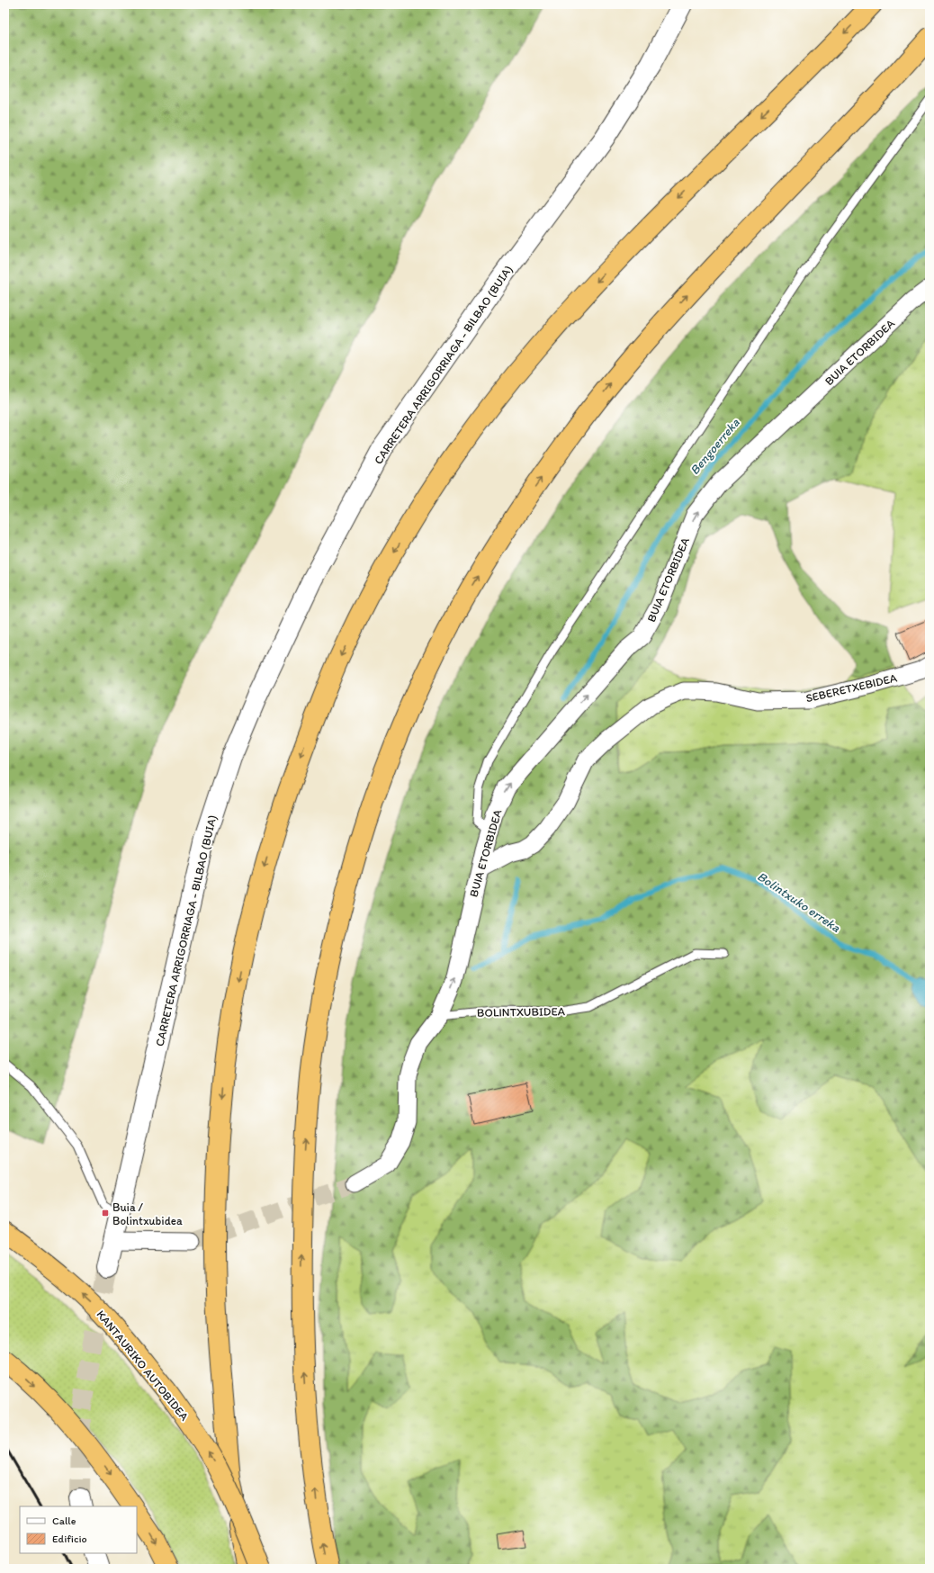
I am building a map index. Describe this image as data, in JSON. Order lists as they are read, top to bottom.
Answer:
{
  "streets": {
    "highway": ["KANTAURIKO AUTOBIDEA"],
    "street": ["BUIA ETORBIDEA", "CARRETERA ARRIGORRIAGA - BILBAO (BUIA)", "SEBERETXEBIDEA"],
    "lane": ["BOLINTXUBIDEA"]
  },
  "crossings": [
    ["BUIA ETORBIDEA", "SEBERETXEBIDEA"],
    ["BUIA ETORBIDEA", "BOLINTXUBIDEA"]
  ],
  "one_way": ["BUIA ETORBIDEA"],
  "water": ["Bengoerreka", "Bolintxuko erreka"],
  "places": {
    "transit": ["Buia / Bolintxubidea"]
  },
  "legend": ["Calle", "Edificio"]
}
